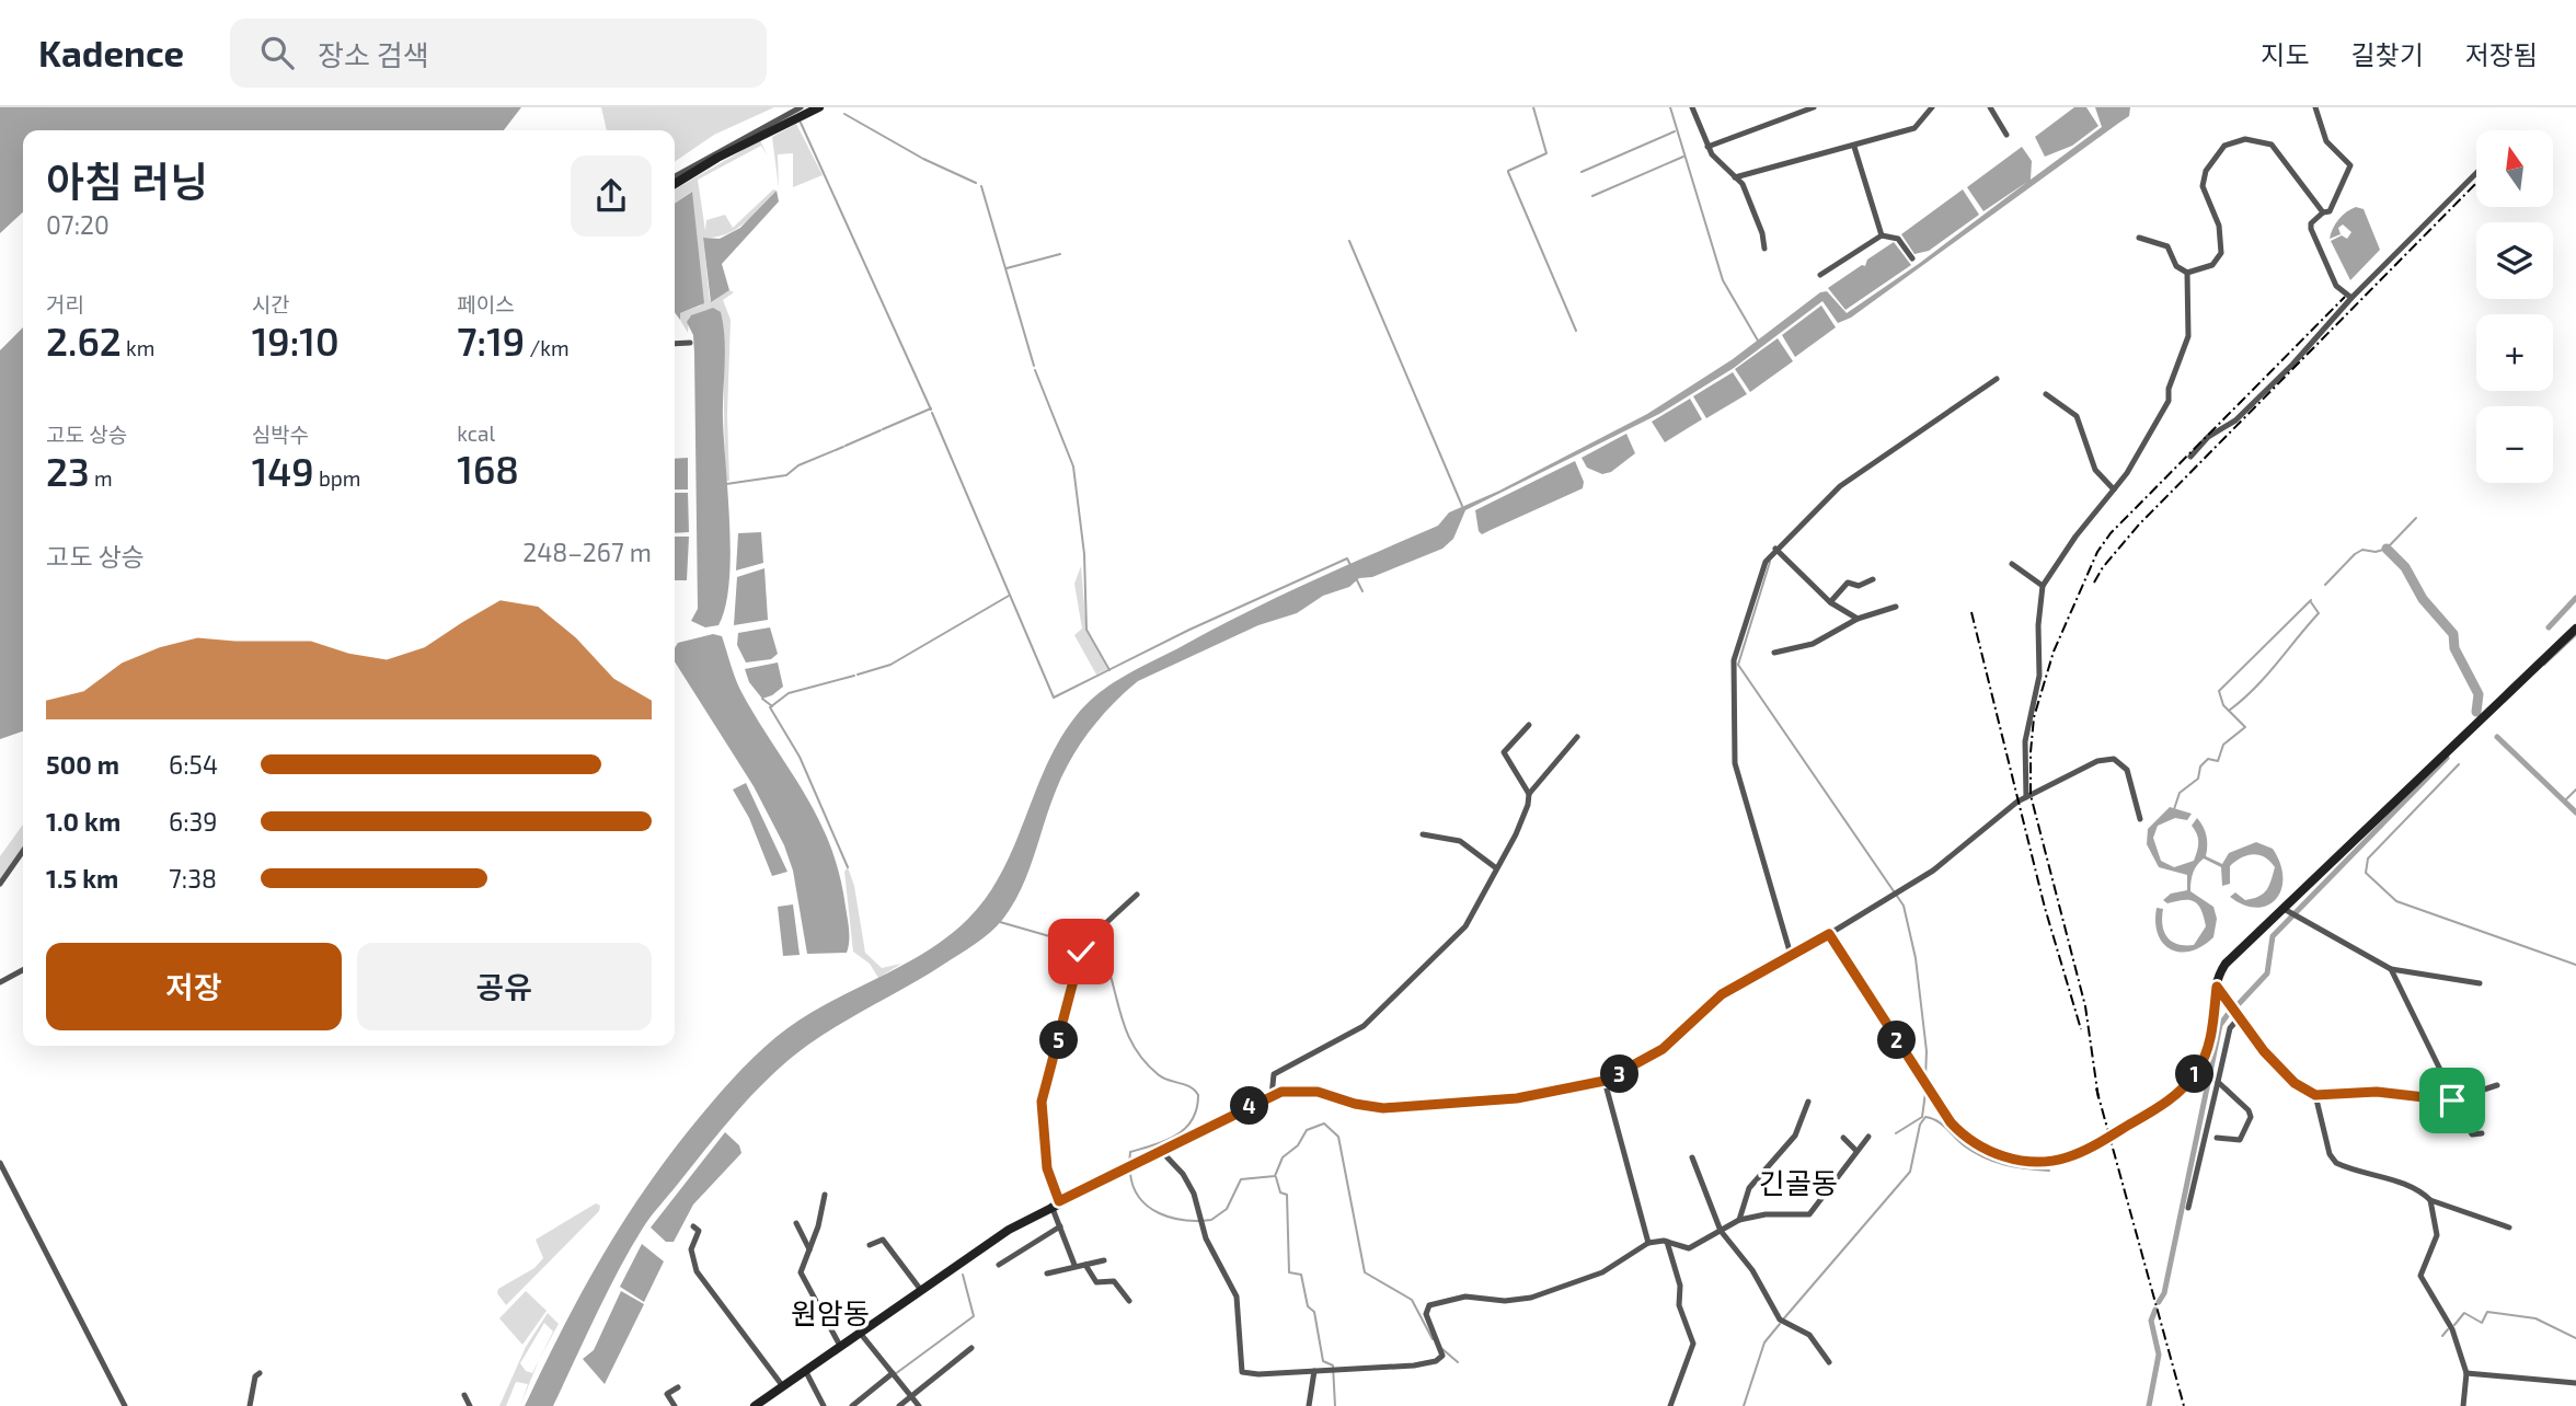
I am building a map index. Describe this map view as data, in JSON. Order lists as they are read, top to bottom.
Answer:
{
  "districts": ["긴골동", "원암동"],
  "north": "top",
  "page": {
    "header": "Kadence",
    "search": "장소 검색",
    "nav": ["지도", "길찾기", "저장됨"],
    "map_buttons": ["+", "−"],
    "heading": ["아침 러닝", "07:20"],
    "stats": [
      ["거리", "2.62 km"],
      ["시간", "19:10"],
      ["페이스", "7:19 /km"],
      ["고도 상승", "23 m"],
      ["심박수", "149 bpm"],
      ["kcal", "168"]
    ],
    "chart": ["고도 상승", "248–267 m"],
    "list": [
      {
        "name": "500 m",
        "note": "6:54"
      },
      {
        "name": "1.0 km",
        "note": "6:39"
      },
      {
        "name": "1.5 km",
        "note": "7:38"
      }
    ],
    "buttons": ["저장", "공유"],
    "pins": [
      "2",
      "5",
      "1",
      "3",
      "4"
    ]
  }
}
